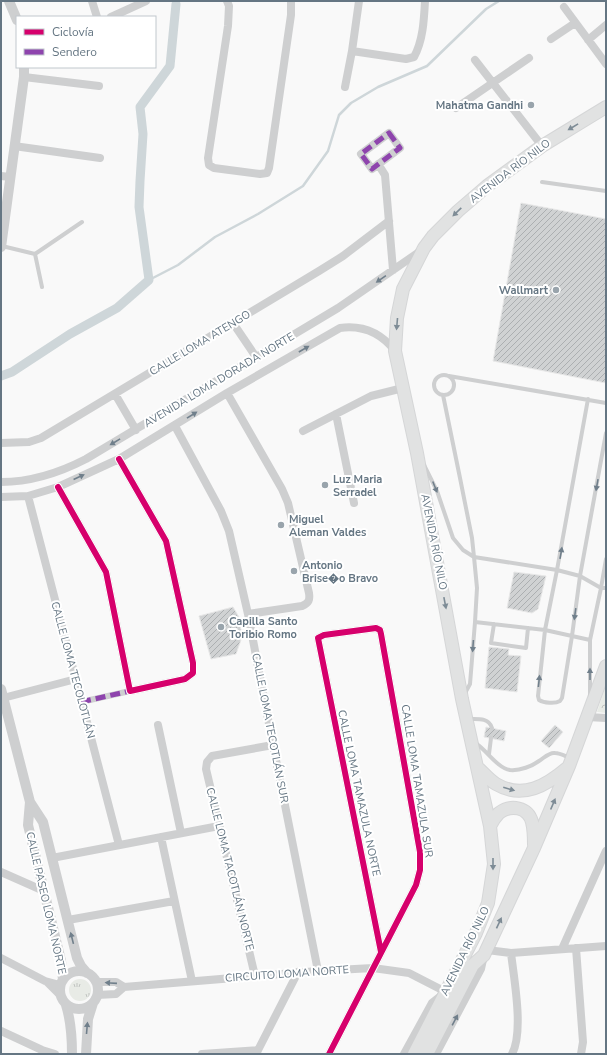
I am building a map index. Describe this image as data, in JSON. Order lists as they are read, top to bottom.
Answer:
{
  "streets": {
    "main road": ["AVENIDA RÍO NILO"],
    "street": [
      "CALLE LOMA ATENGO",
      "AVENIDA LOMA DORADA NORTE",
      "CALLE LOMA TECOLOTLÁN",
      "CALLE LOMA TECOTLÁN SUR",
      "CALLE LOMA TAMAZULA SUR",
      "CALLE LOMA TAMAZULA NORTE",
      "CALLE LOMA TACOTLÁN NORTE",
      "CALLE PASEO LOMA NORTE",
      "CIRCUITO LOMA NORTE"
    ]
  },
  "crossings": [
    ["AVENIDA RÍO NILO", "AVENIDA LOMA DORADA NORTE"],
    ["AVENIDA RÍO NILO", "CIRCUITO LOMA NORTE"],
    ["AVENIDA LOMA DORADA NORTE", "CALLE LOMA TECOLOTLÁN"],
    ["AVENIDA LOMA DORADA NORTE", "CALLE LOMA TECOTLÁN SUR"],
    ["CALLE LOMA TECOTLÁN SUR", "CALLE LOMA TACOTLÁN NORTE"],
    ["CALLE LOMA TECOTLÁN SUR", "CIRCUITO LOMA NORTE"],
    ["CALLE LOMA TAMAZULA SUR", "CALLE LOMA TAMAZULA NORTE"],
    ["CALLE LOMA TAMAZULA SUR", "CIRCUITO LOMA NORTE"],
    ["CALLE LOMA TACOTLÁN NORTE", "CIRCUITO LOMA NORTE"],
    ["CALLE PASEO LOMA NORTE", "CIRCUITO LOMA NORTE"]
  ],
  "places": [
    "Mahatma Gandhi",
    "Wallmart",
    "Luz Maria Serradel",
    "Miguel Aleman Valdes",
    "Antonio Brise�o Bravo",
    "Capilla Santo Toribio Romo"
  ],
  "legend": ["Ciclovía", "Sendero"]
}
